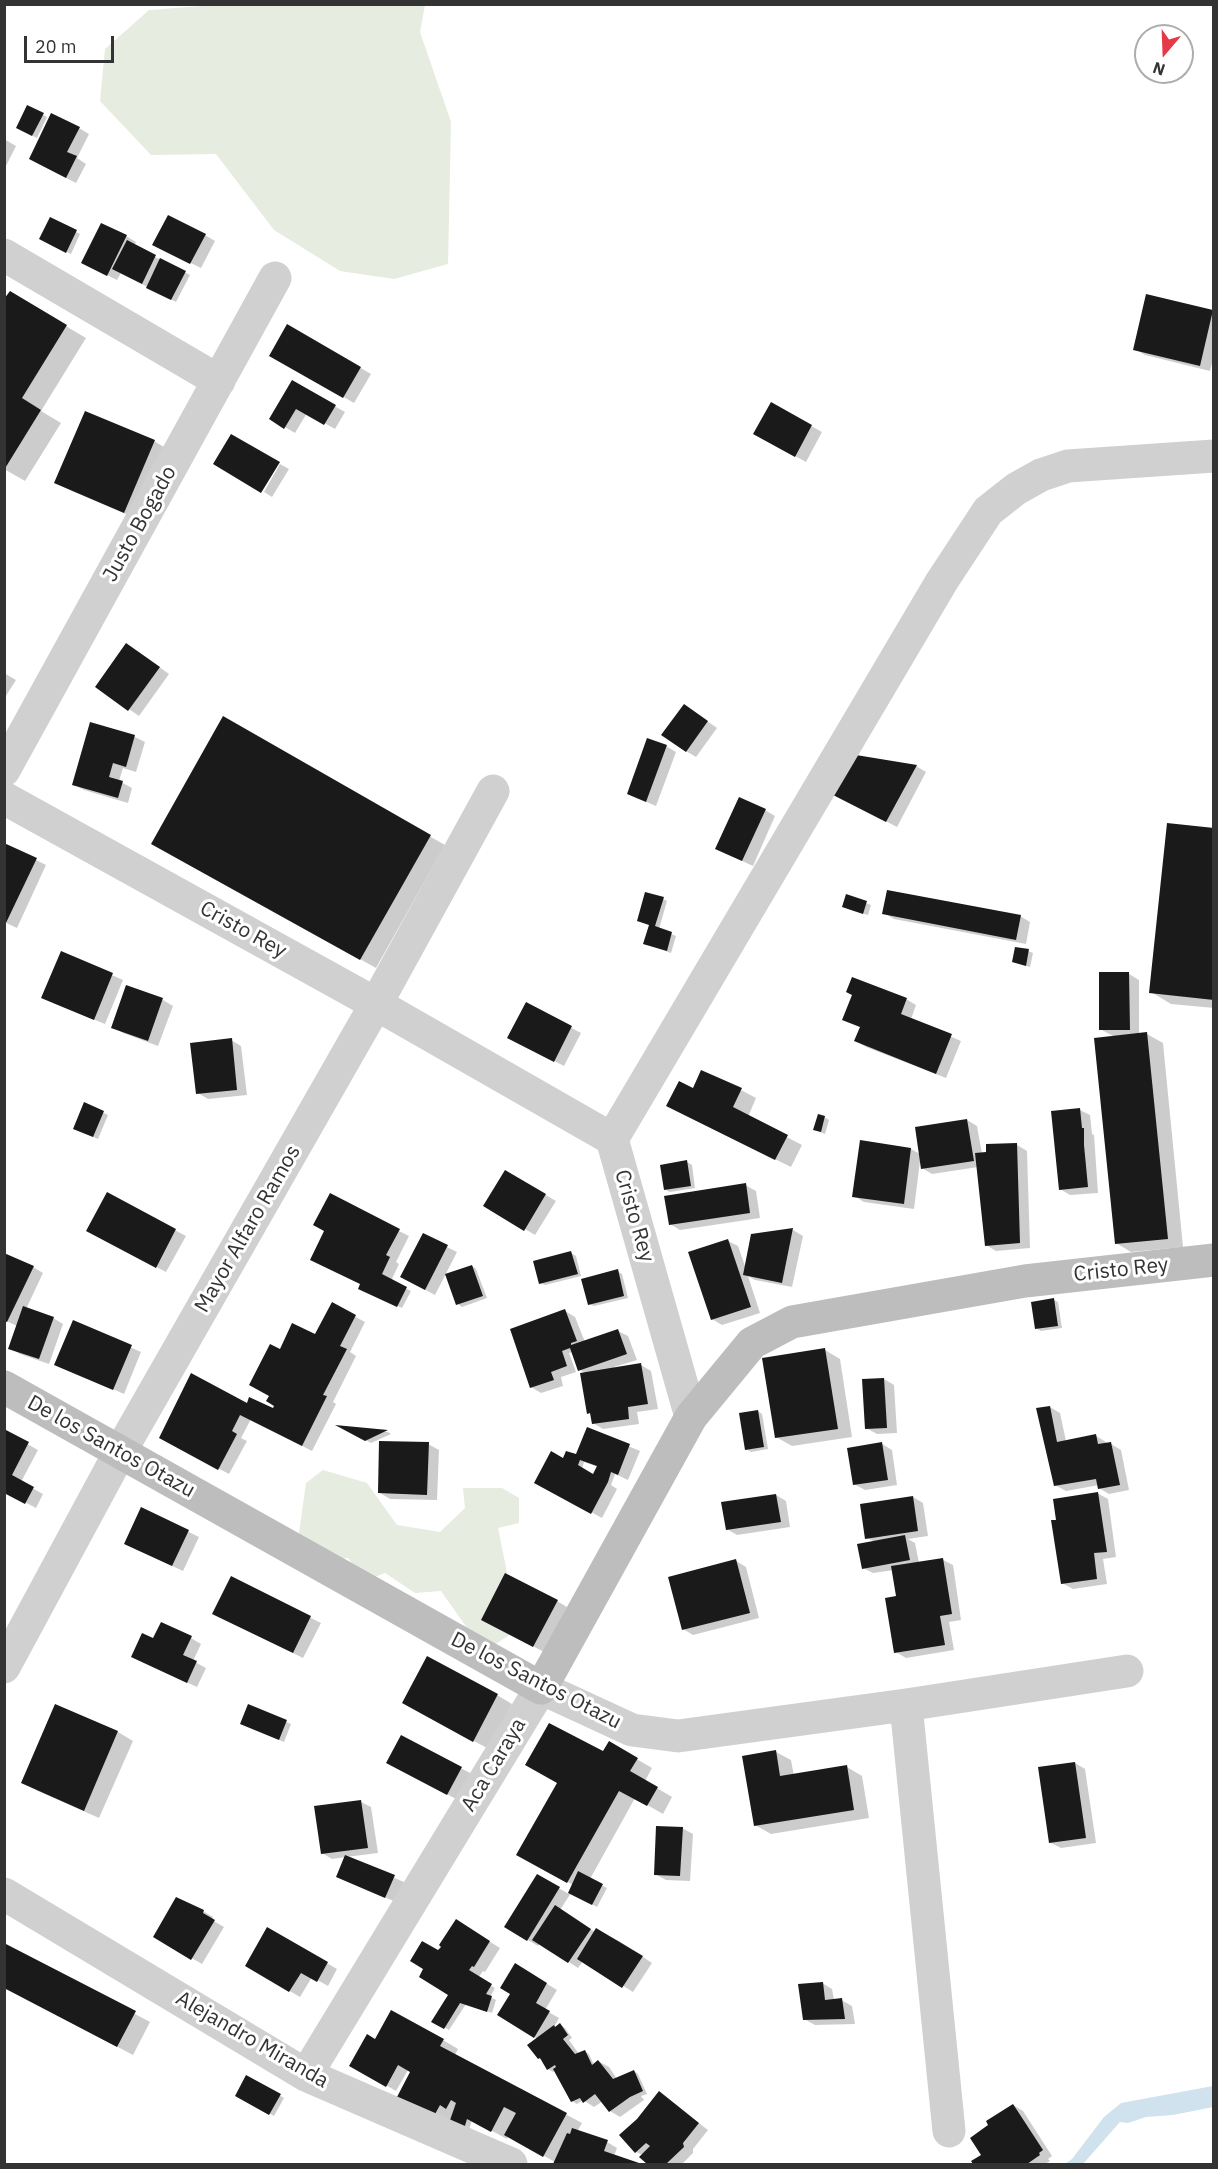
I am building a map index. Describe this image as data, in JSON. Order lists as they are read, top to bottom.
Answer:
{
  "streets": {
    "street": [
      "Justo Bogado",
      "Cristo Rey",
      "Mayor Alfaro Ramos",
      "De los Santos Otazu",
      "Aca Caraya",
      "Alejandro Miranda"
    ]
  },
  "crossings": [
    ["Cristo Rey", "Mayor Alfaro Ramos"],
    ["Cristo Rey", "Aca Caraya"],
    ["Mayor Alfaro Ramos", "De los Santos Otazu"],
    ["De los Santos Otazu", "Aca Caraya"],
    ["Aca Caraya", "Alejandro Miranda"]
  ],
  "scale_bar": "20 m",
  "north": "bottom"
}
